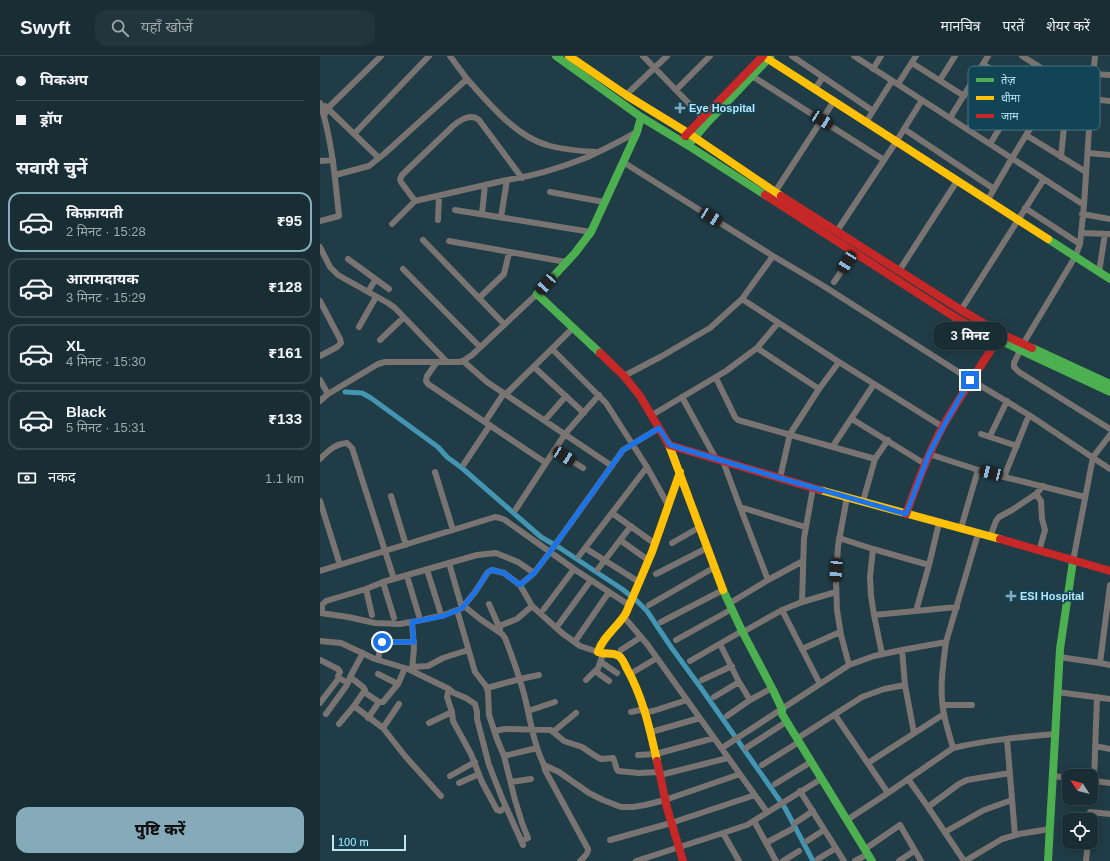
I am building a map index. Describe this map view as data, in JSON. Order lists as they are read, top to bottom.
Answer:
{
  "places": {
    "health": ["Eye Hospital", "ESI Hospital"]
  },
  "legend": ["तेज़", "धीमा", "जाम"],
  "scale_bar": "100 m",
  "north": "top left",
  "page": {
    "header": "Swyft",
    "search": "यहाँ खोजें",
    "nav": ["मानचित्र", "परतें", "शेयर करें"],
    "banner": ["पिकअप", "ड्रॉप"],
    "heading": "सवारी चुनें",
    "list": [
      {
        "name": "किफ़ायती",
        "note": "2 मिनट · 15:28",
        "value": "₹95"
      },
      {
        "name": "आरामदायक",
        "note": "3 मिनट · 15:29",
        "value": "₹128"
      },
      {
        "name": "XL",
        "note": "4 मिनट · 15:30",
        "value": "₹161"
      },
      {
        "name": "Black",
        "note": "5 मिनट · 15:31",
        "value": "₹133"
      }
    ],
    "bubble": "3 मिनट",
    "pay": ["नकद", "1.1 km"],
    "buttons": "पुष्टि करें",
    "scale": "100 m"
  }
}
